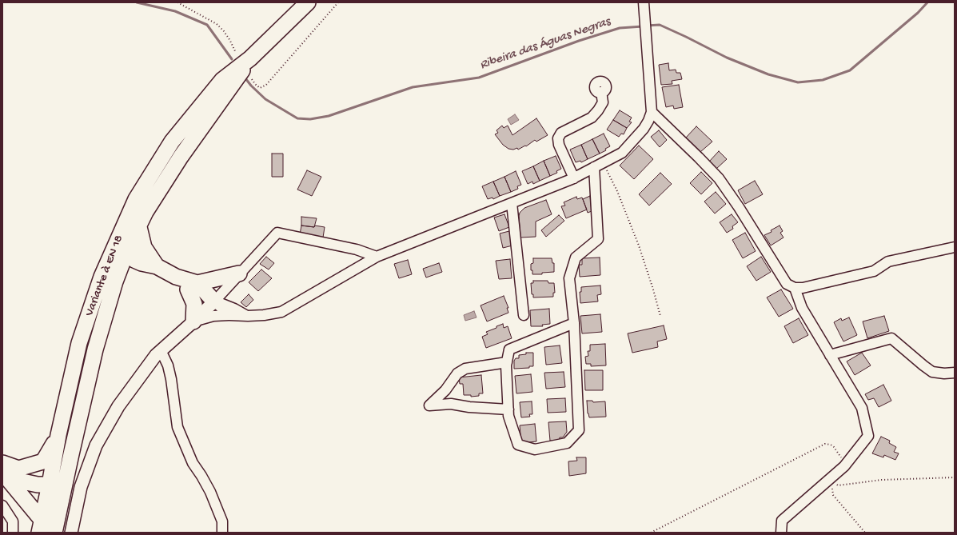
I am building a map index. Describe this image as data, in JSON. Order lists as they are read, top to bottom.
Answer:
{
  "streets": {
    "main road": ["Variante à EN 18"]
  },
  "water": ["Ribeira das Águas Negras"]
}
